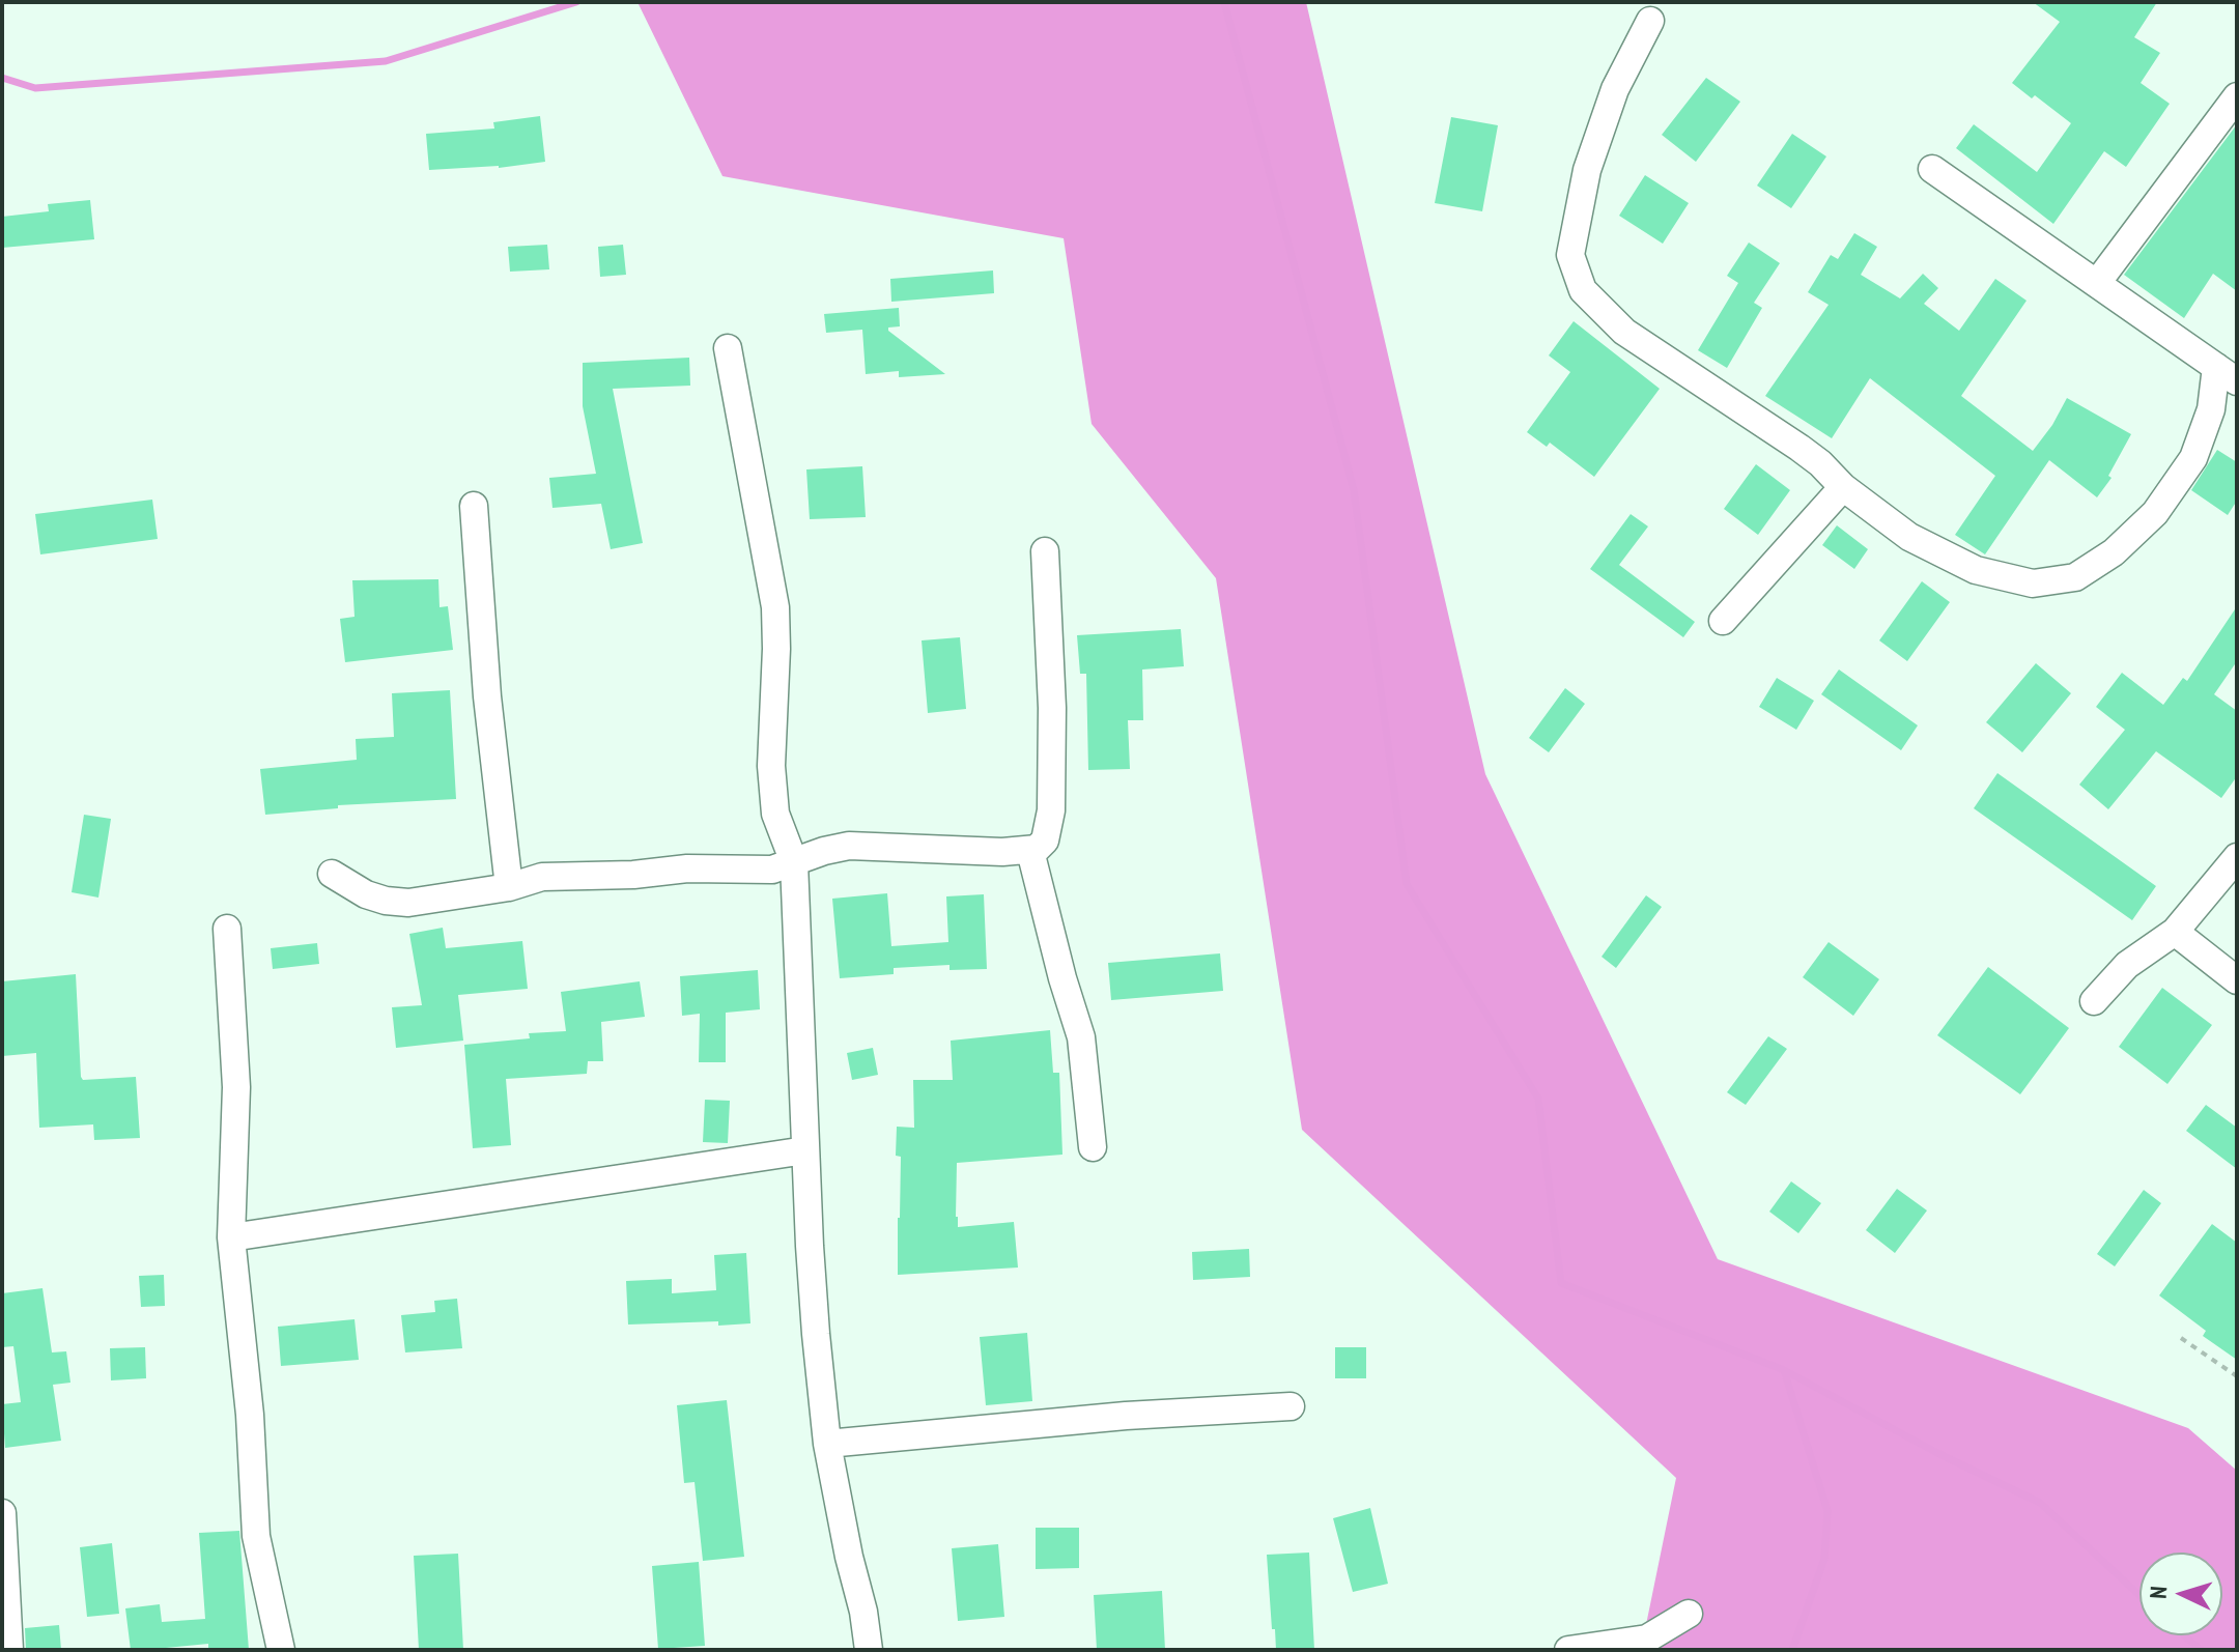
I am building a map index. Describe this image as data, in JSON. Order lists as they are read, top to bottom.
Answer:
{
  "north": "left"
}
